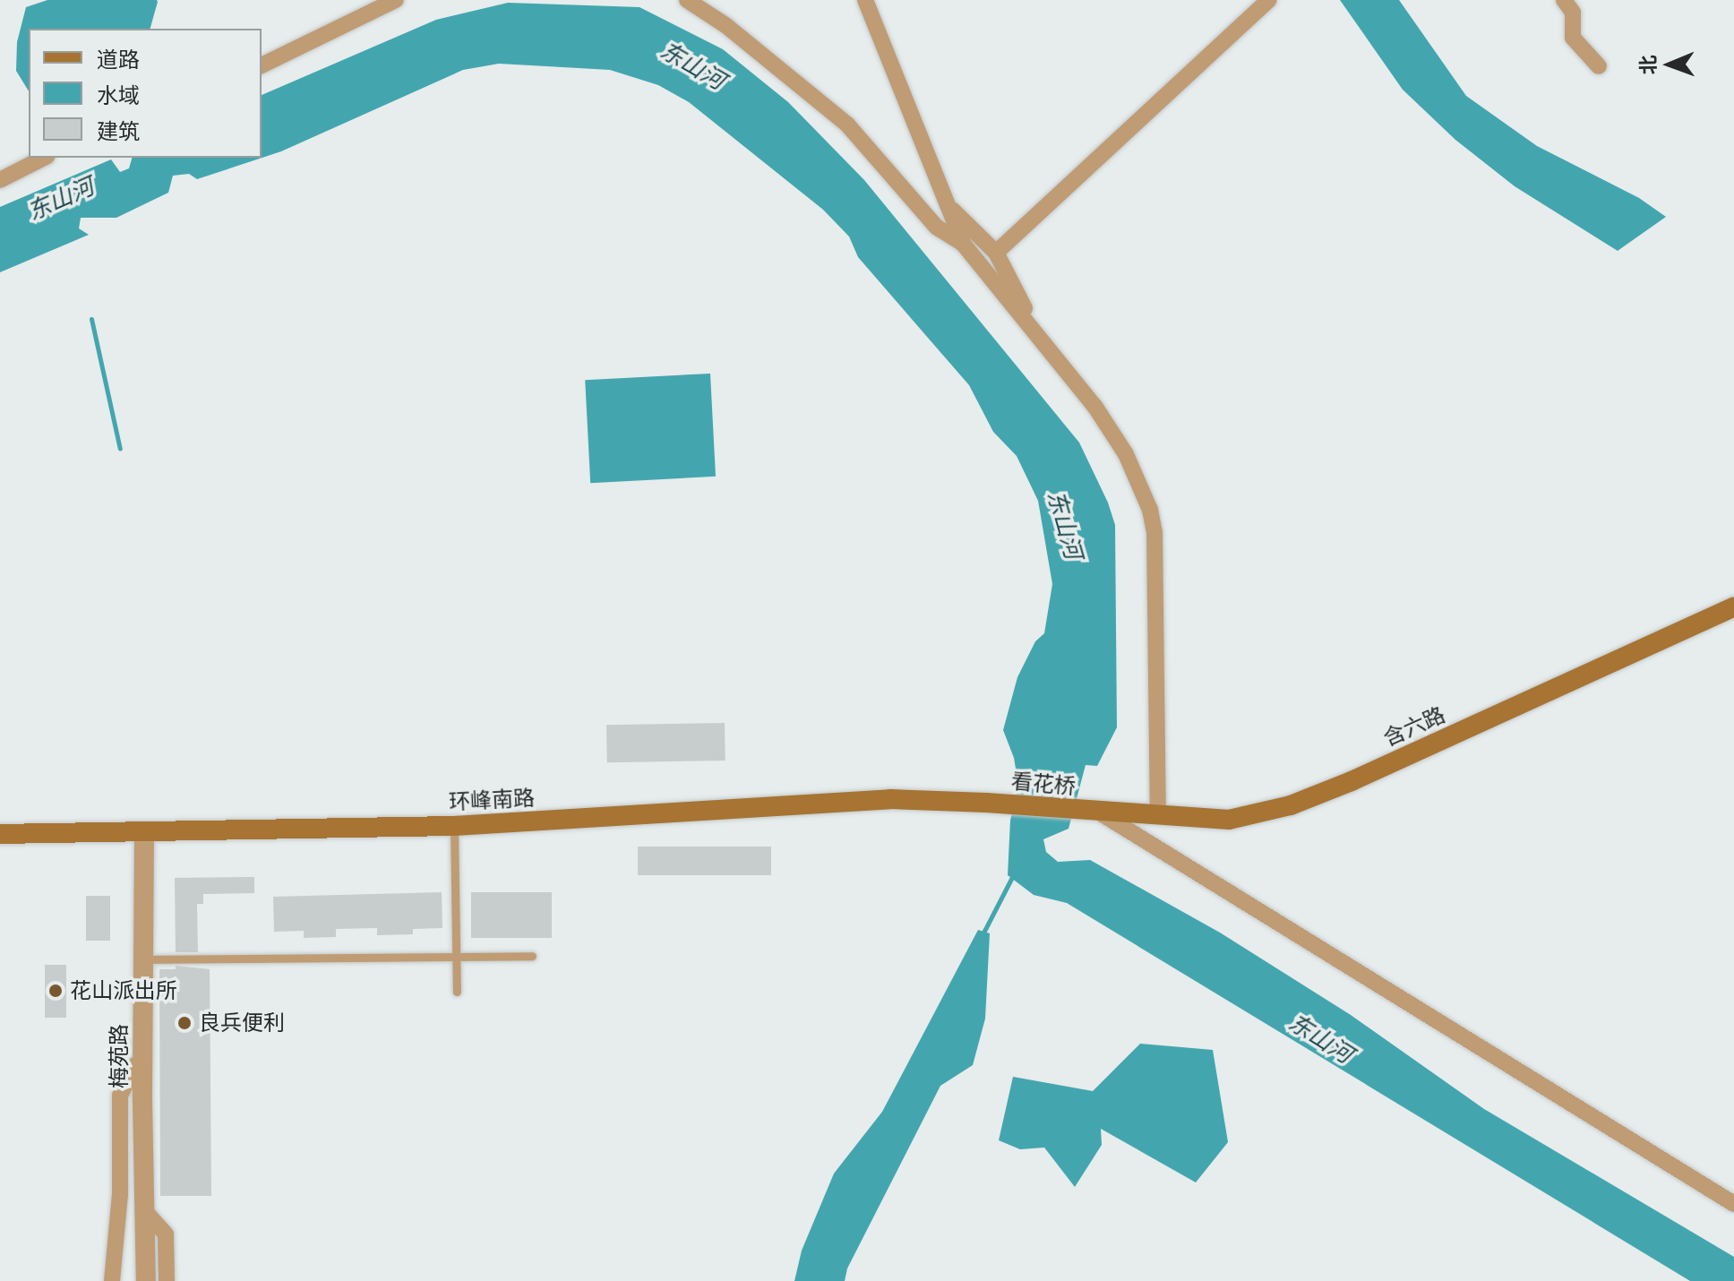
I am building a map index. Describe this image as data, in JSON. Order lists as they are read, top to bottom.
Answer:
{
  "streets": {
    "main road": ["含六路", "看花桥", "环峰南路"],
    "street": ["梅苑路"]
  },
  "crossings": [
    ["含六路", "看花桥"],
    ["看花桥", "环峰南路"],
    ["环峰南路", "梅苑路"]
  ],
  "water": ["东山河"],
  "places": ["花山派出所", "良兵便利"],
  "legend": ["道路", "水域", "建筑"],
  "north": "left"
}
